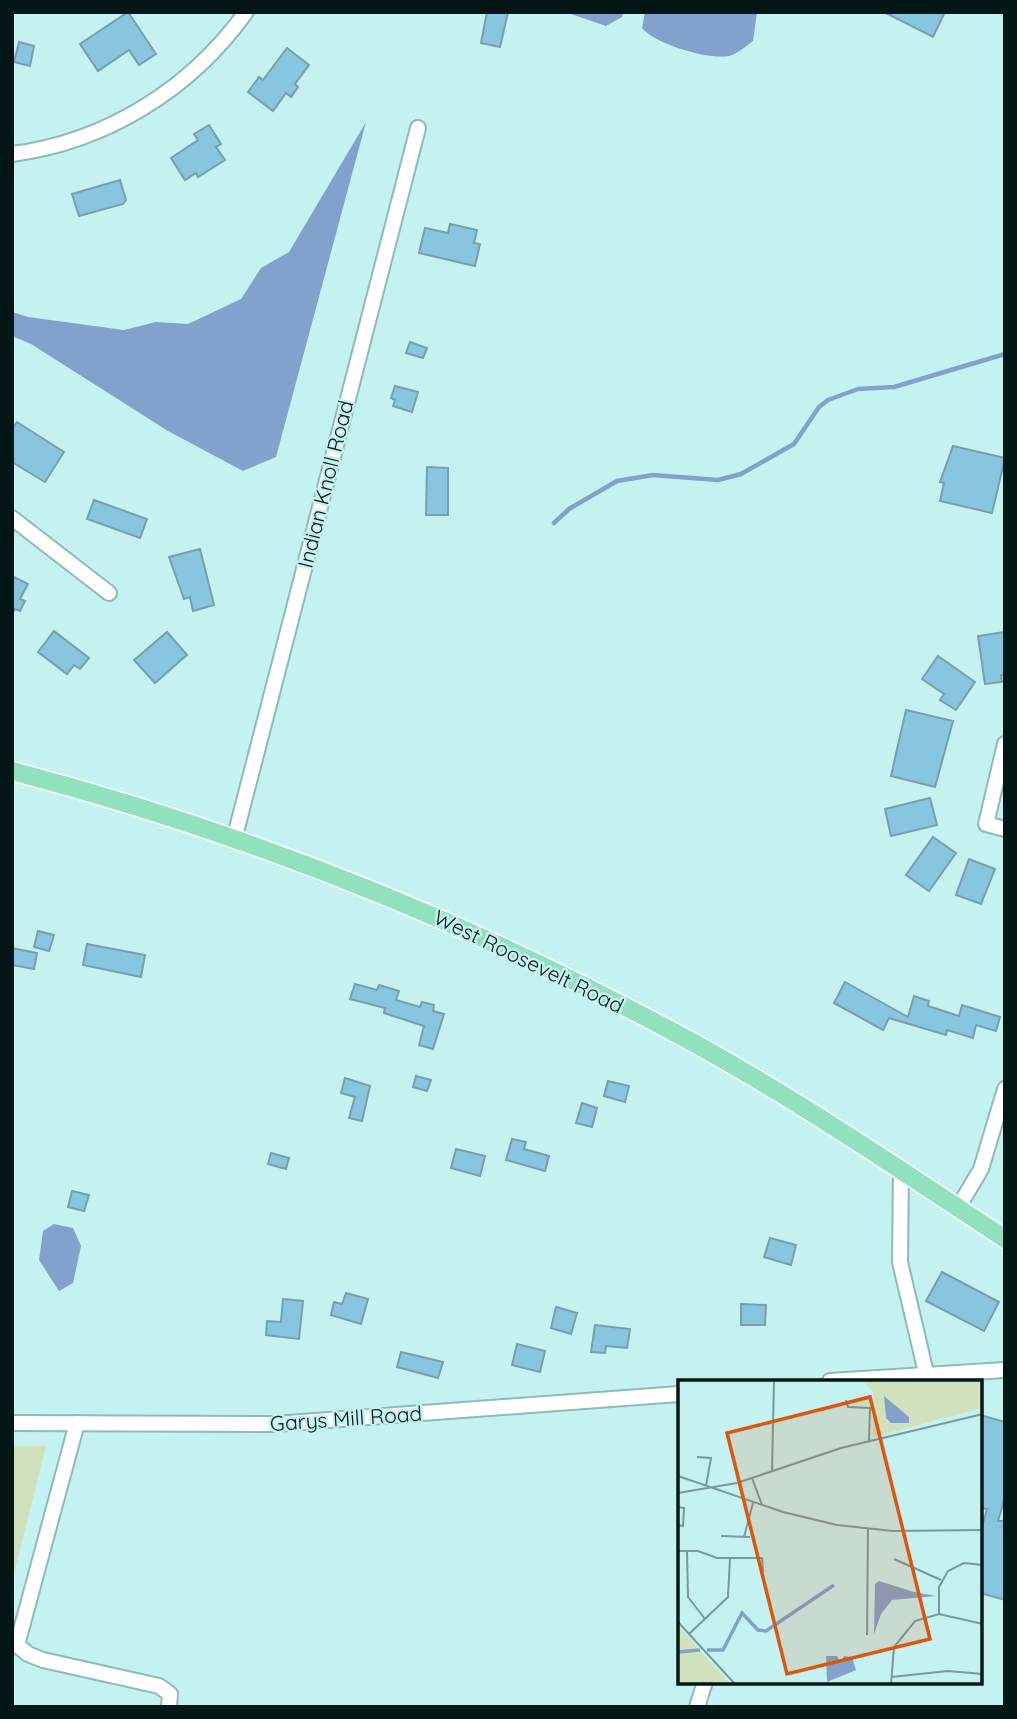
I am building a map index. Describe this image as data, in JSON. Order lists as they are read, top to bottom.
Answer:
{
  "streets": {
    "main road": ["West Roosevelt Road"],
    "street": ["Indian Knoll Road", "Garys Mill Road"]
  },
  "crossings": [
    ["Indian Knoll Road", "West Roosevelt Road"]
  ]
}
